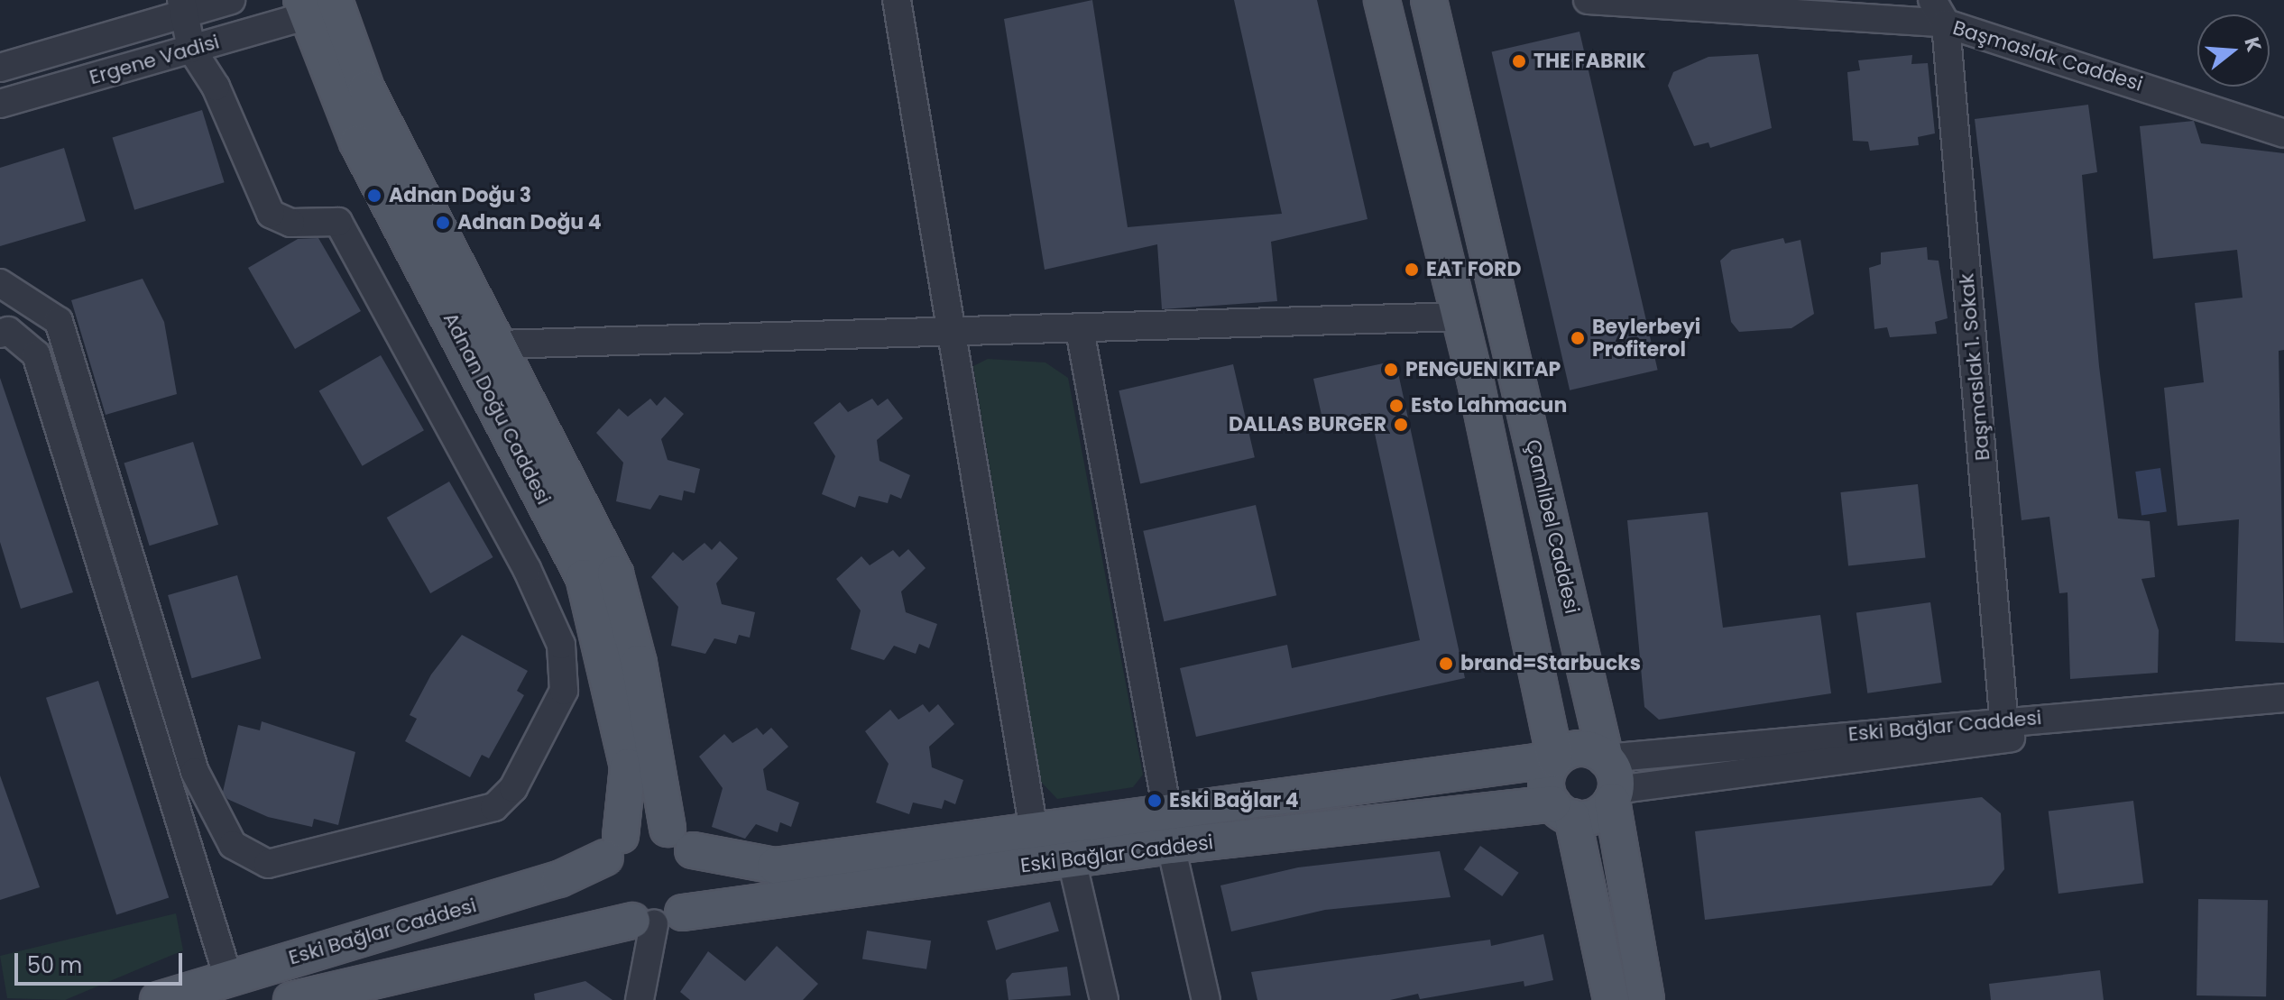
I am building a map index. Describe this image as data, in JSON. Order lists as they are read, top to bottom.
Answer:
{
  "streets": {
    "main road": ["Adnan Doğu Caddesi", "Çamlıbel Caddesi", "Eski Bağlar Caddesi"],
    "street": ["Başmaslak Caddesi", "Ergene Vadisi", "Başmaslak 1. Sokak"]
  },
  "crossings": [
    ["Başmaslak Caddesi", "Başmaslak 1. Sokak"],
    ["Ergene Vadisi", "Adnan Doğu Caddesi"],
    ["Başmaslak 1. Sokak", "Eski Bağlar Caddesi"],
    ["Adnan Doğu Caddesi", "Eski Bağlar Caddesi"],
    ["Çamlıbel Caddesi", "Eski Bağlar Caddesi"]
  ],
  "places": [
    "THE FABRIK",
    "Adnan Doğu 3",
    "Adnan Doğu 4",
    "EAT FORD",
    "Beylerbeyi Profiterol",
    "PENGUEN KITAP",
    "Esto Lahmacun",
    "DALLAS BURGER",
    "brand=Starbucks",
    "Eski Bağlar 4"
  ],
  "scale_bar": "50 m",
  "north": "right"
}
